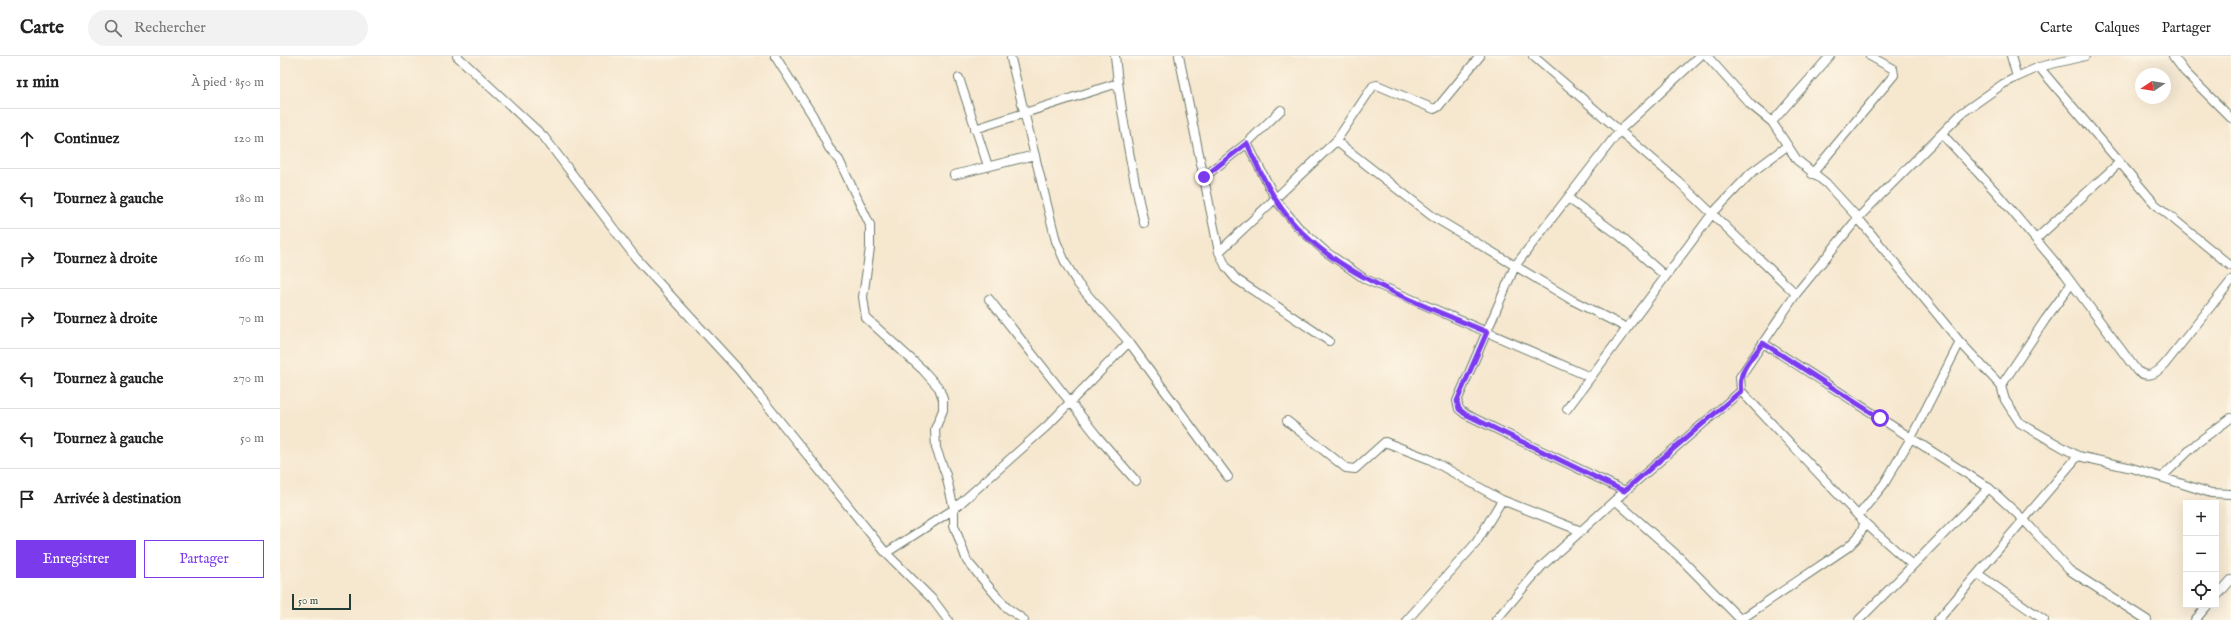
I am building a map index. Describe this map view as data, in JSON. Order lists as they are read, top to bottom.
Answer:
{
  "scale_bar": "50 m",
  "north": "left",
  "page": {
    "header": "Carte",
    "search": "Rechercher",
    "nav": ["Carte", "Calques", "Partager"],
    "heading": ["11 min", "À pied · 850 m"],
    "list": [
      ["Continuez", "120 m"],
      ["Tournez à gauche", "180 m"],
      ["Tournez à droite", "160 m"],
      ["Tournez à droite", "70 m"],
      ["Tournez à gauche", "270 m"],
      ["Tournez à gauche", "50 m"],
      "Arrivée à destination"
    ],
    "map_buttons": ["+", "−"],
    "buttons": ["Enregistrer", "Partager"],
    "scale": "50 m"
  }
}
